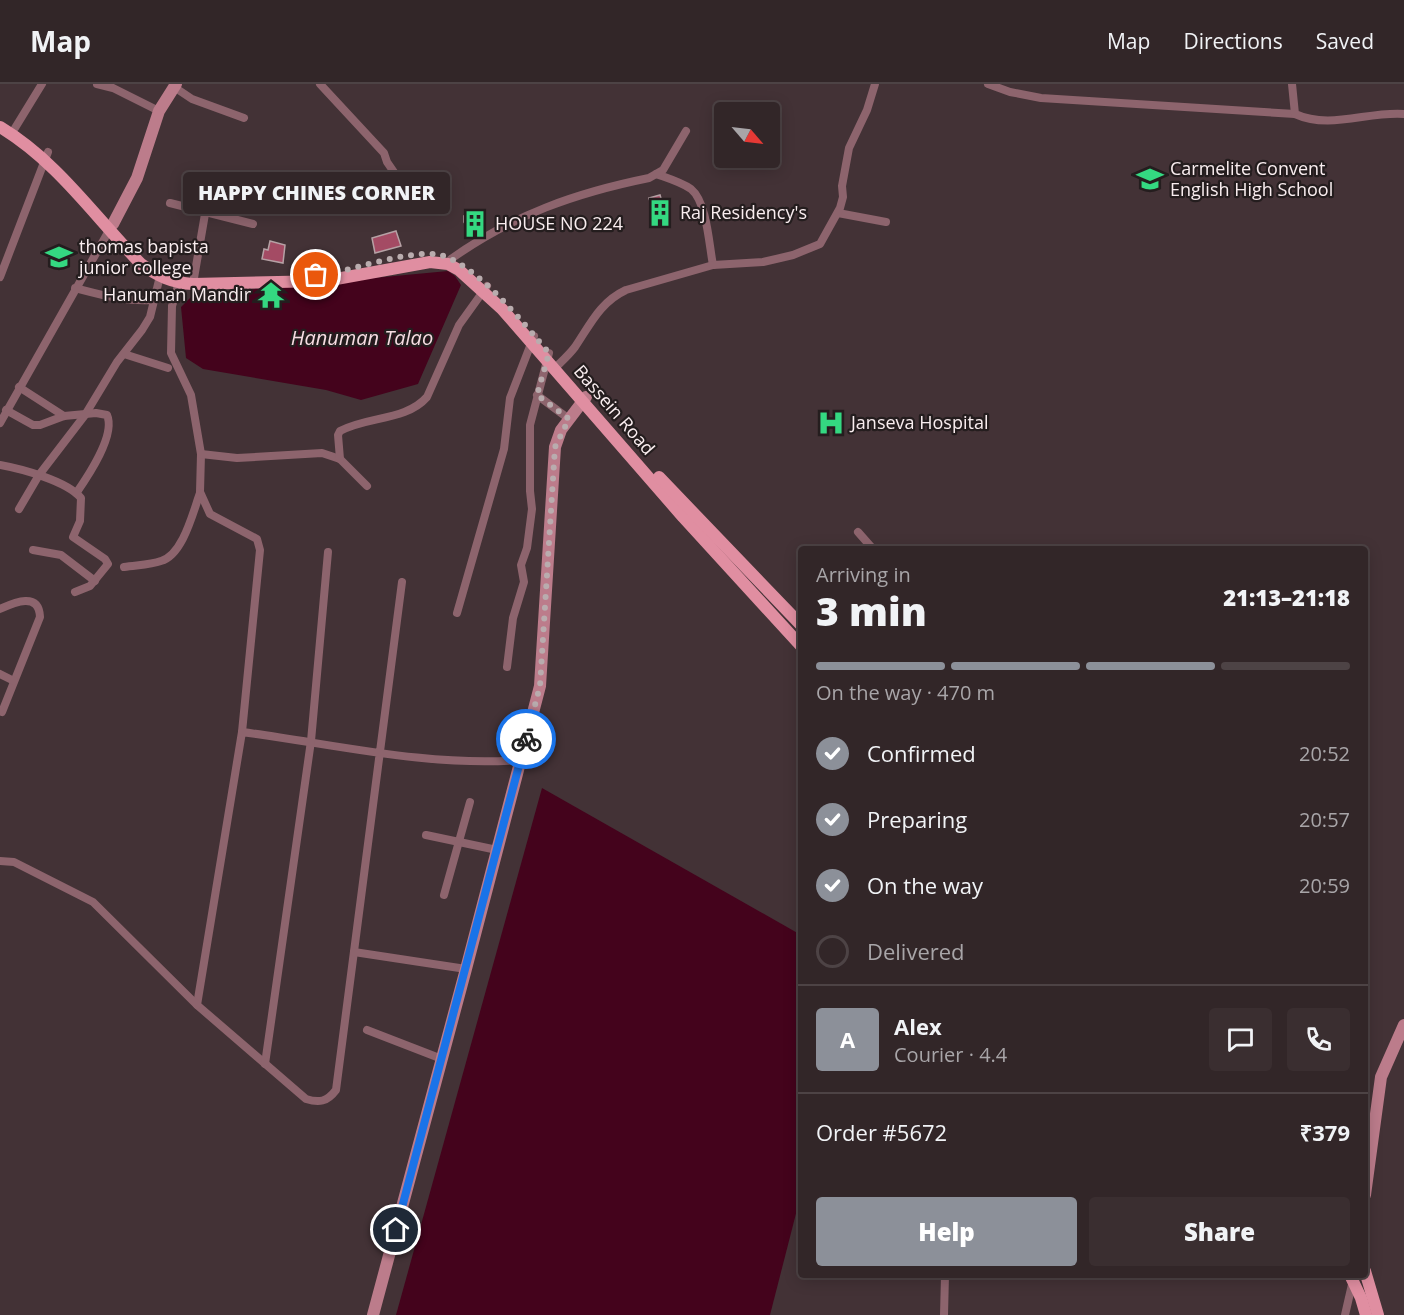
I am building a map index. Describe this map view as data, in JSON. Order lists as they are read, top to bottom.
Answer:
{
  "streets": {
    "main road": ["Bassein Road"]
  },
  "water": ["Hanuman Talao"],
  "places": {
    "school or university": ["Carmelite Convent English High School", "thomas bapista junior college"],
    "building": ["Raj Residency's", "HOUSE NO 224"],
    "other": ["HAPPY CHINES CORNER"],
    "temple": ["Hanuman Mandir"],
    "hospital": ["Janseva Hospital"]
  },
  "north": "bottom right",
  "page": {
    "header": "Map",
    "nav": ["Map", "Directions", "Saved"],
    "bubble": "HAPPY CHINES CORNER",
    "heading": ["3 min", "Arriving in", "21:13–21:18"],
    "panel": [
      "Alex",
      "Courier · 4.4",
      "Order #5672",
      "₹379"
    ],
    "bar": "On the way · 470 m",
    "list": [
      ["Confirmed", "20:52"],
      ["Preparing", "20:57"],
      ["On the way", "20:59"],
      "Delivered"
    ],
    "round": "A",
    "buttons": ["Help", "Share"]
  }
}
